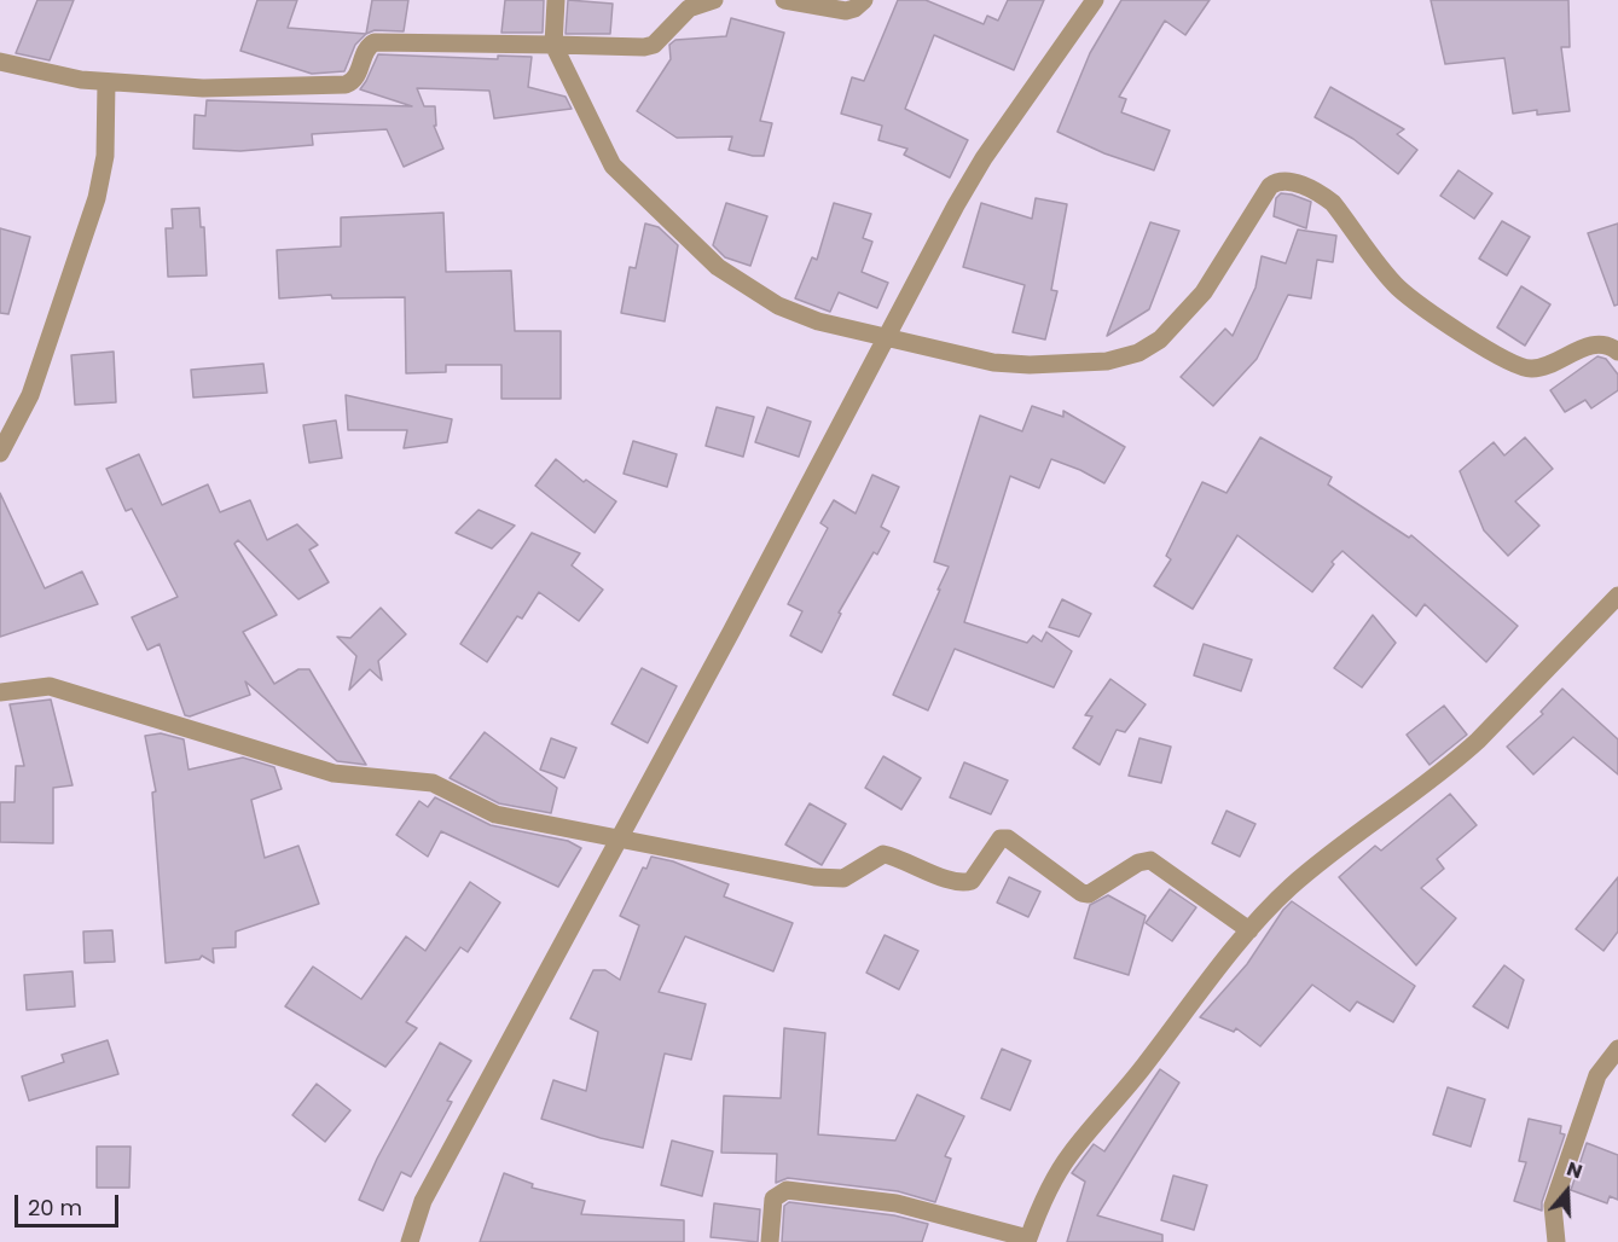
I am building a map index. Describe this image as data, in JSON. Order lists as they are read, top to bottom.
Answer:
{
  "scale_bar": "20 m",
  "north": "top"
}
